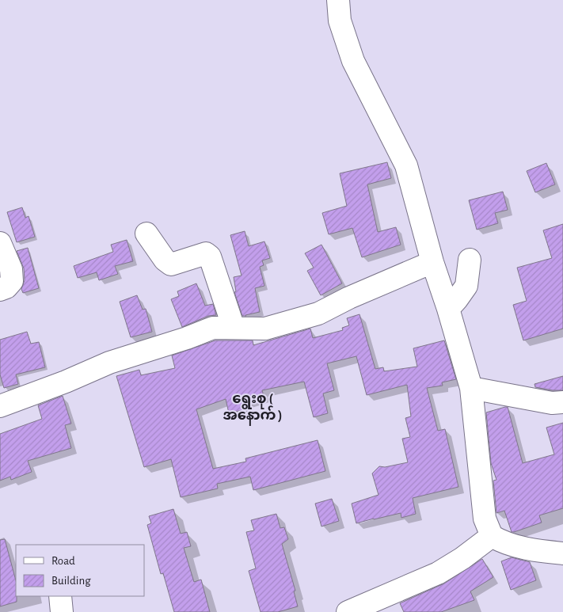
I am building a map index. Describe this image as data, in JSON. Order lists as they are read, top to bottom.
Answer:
{
  "districts": ["ရွေးစု ( အနောက် )"],
  "legend": ["Road", "Building"]
}
